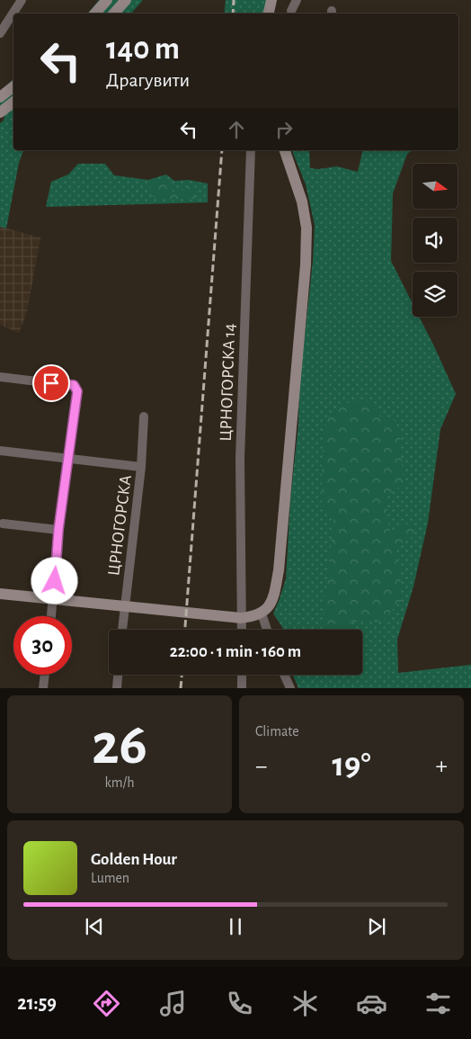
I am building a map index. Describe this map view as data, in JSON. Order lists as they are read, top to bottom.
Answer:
{
  "streets": {
    "street": ["ЦРНОГОРСКА 14", "ЦРНОГОРСКА"]
  },
  "north": "right",
  "page": {
    "turn": ["140 m", "Драгувити"],
    "limit": "30",
    "trip": "22:00 · 1 min · 160 m",
    "tile": [
      ["26", "km/h"],
      "Climate"
    ],
    "heat": ["−", "19°", "+"],
    "song": ["Golden Hour", "Lumen"],
    "tabs": "21:59"
  }
}
